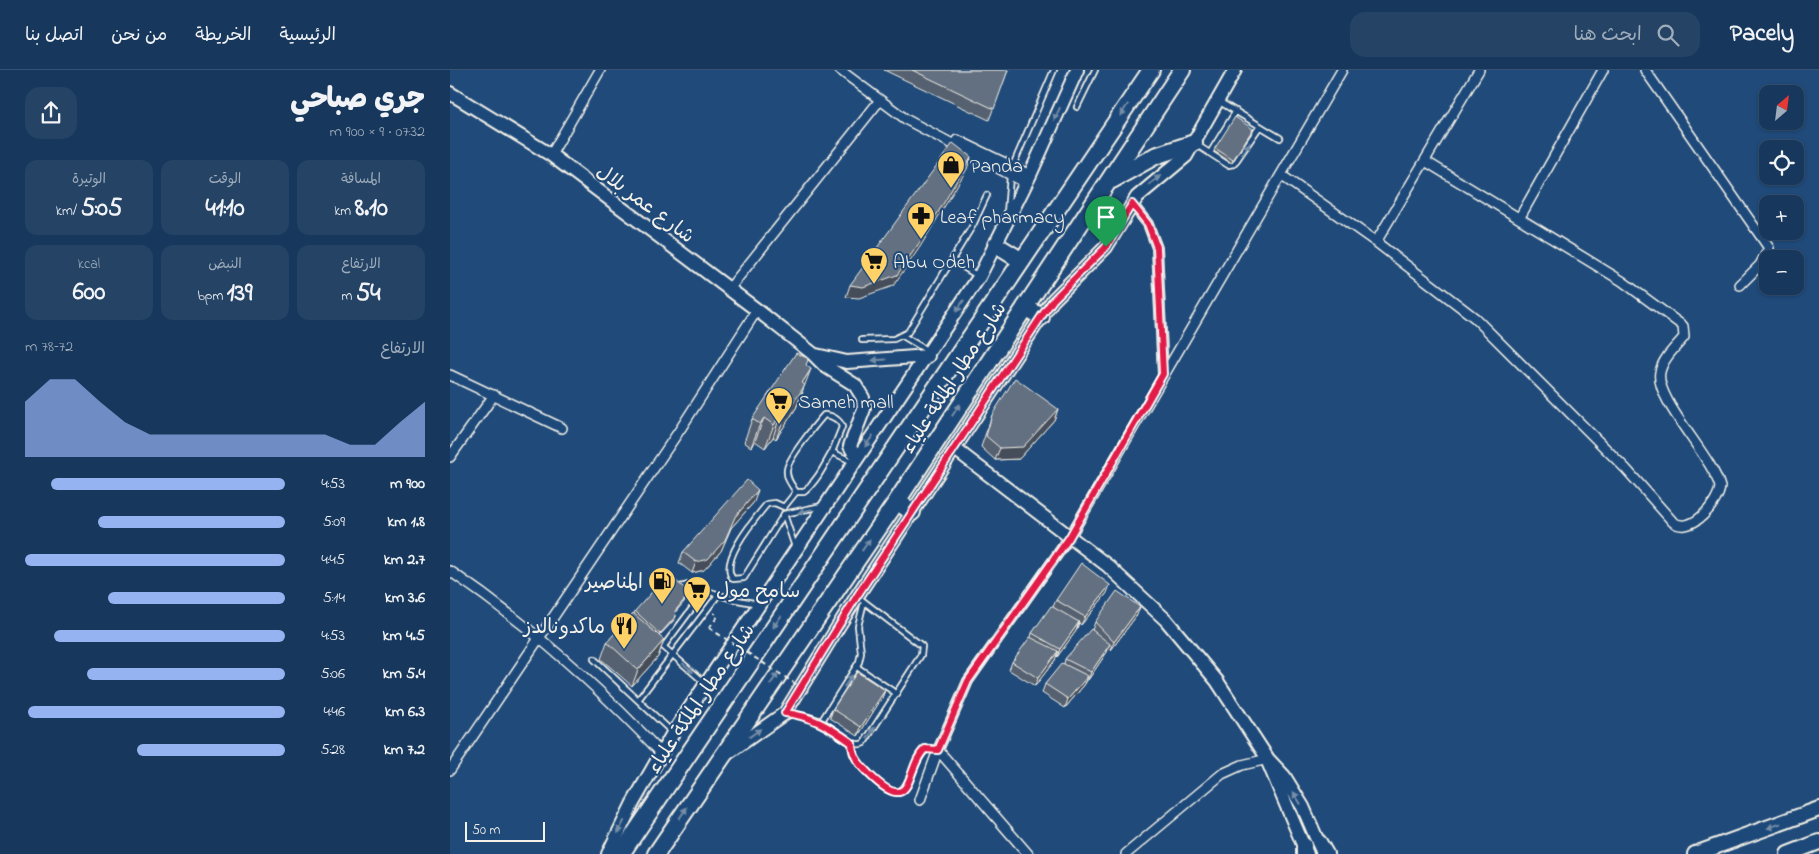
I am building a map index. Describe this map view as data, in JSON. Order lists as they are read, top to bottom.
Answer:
{
  "streets": {
    "highway": ["شارع مطار الملكة علياء"],
    "street": ["شارع عمر بلال"]
  },
  "places": {
    "shop": ["Panda"],
    "pharmacy": ["Leaf pharmacy"],
    "supermarket": ["Abu Odeh", "Sameh mall", "سامح مول"],
    "fuel station": ["المناصير"],
    "restaurant": ["ماكدونالدز"]
  },
  "scale_bar": "50 m",
  "north": "top right",
  "page": {
    "header": "Pacely",
    "search": "ابحث هنا",
    "nav": [
      "الرئيسية",
      "الخريطة",
      "من نحن",
      "اتصل بنا"
    ],
    "heading": ["جري صباحي", "07:32 · 9 × 900 m"],
    "map_buttons": ["+", "−"],
    "stats": [
      ["المسافة", "8.10 km"],
      ["الوقت", "41:10"],
      ["الوتيرة", "5:05 /km"],
      ["الارتفاع", "54 m"],
      ["النبض", "139 bpm"],
      ["kcal", "600"]
    ],
    "chart": ["الارتفاع", "72–78 m"],
    "list": [
      {
        "name": "900 m",
        "note": "4:53"
      },
      {
        "name": "1.8 km",
        "note": "5:09"
      },
      {
        "name": "2.7 km",
        "note": "4:45"
      },
      {
        "name": "3.6 km",
        "note": "5:14"
      },
      {
        "name": "4.5 km",
        "note": "4:53"
      },
      {
        "name": "5.4 km",
        "note": "5:06"
      },
      {
        "name": "6.3 km",
        "note": "4:46"
      },
      {
        "name": "7.2 km",
        "note": "5:28"
      }
    ],
    "scale": "50 m"
  }
}
